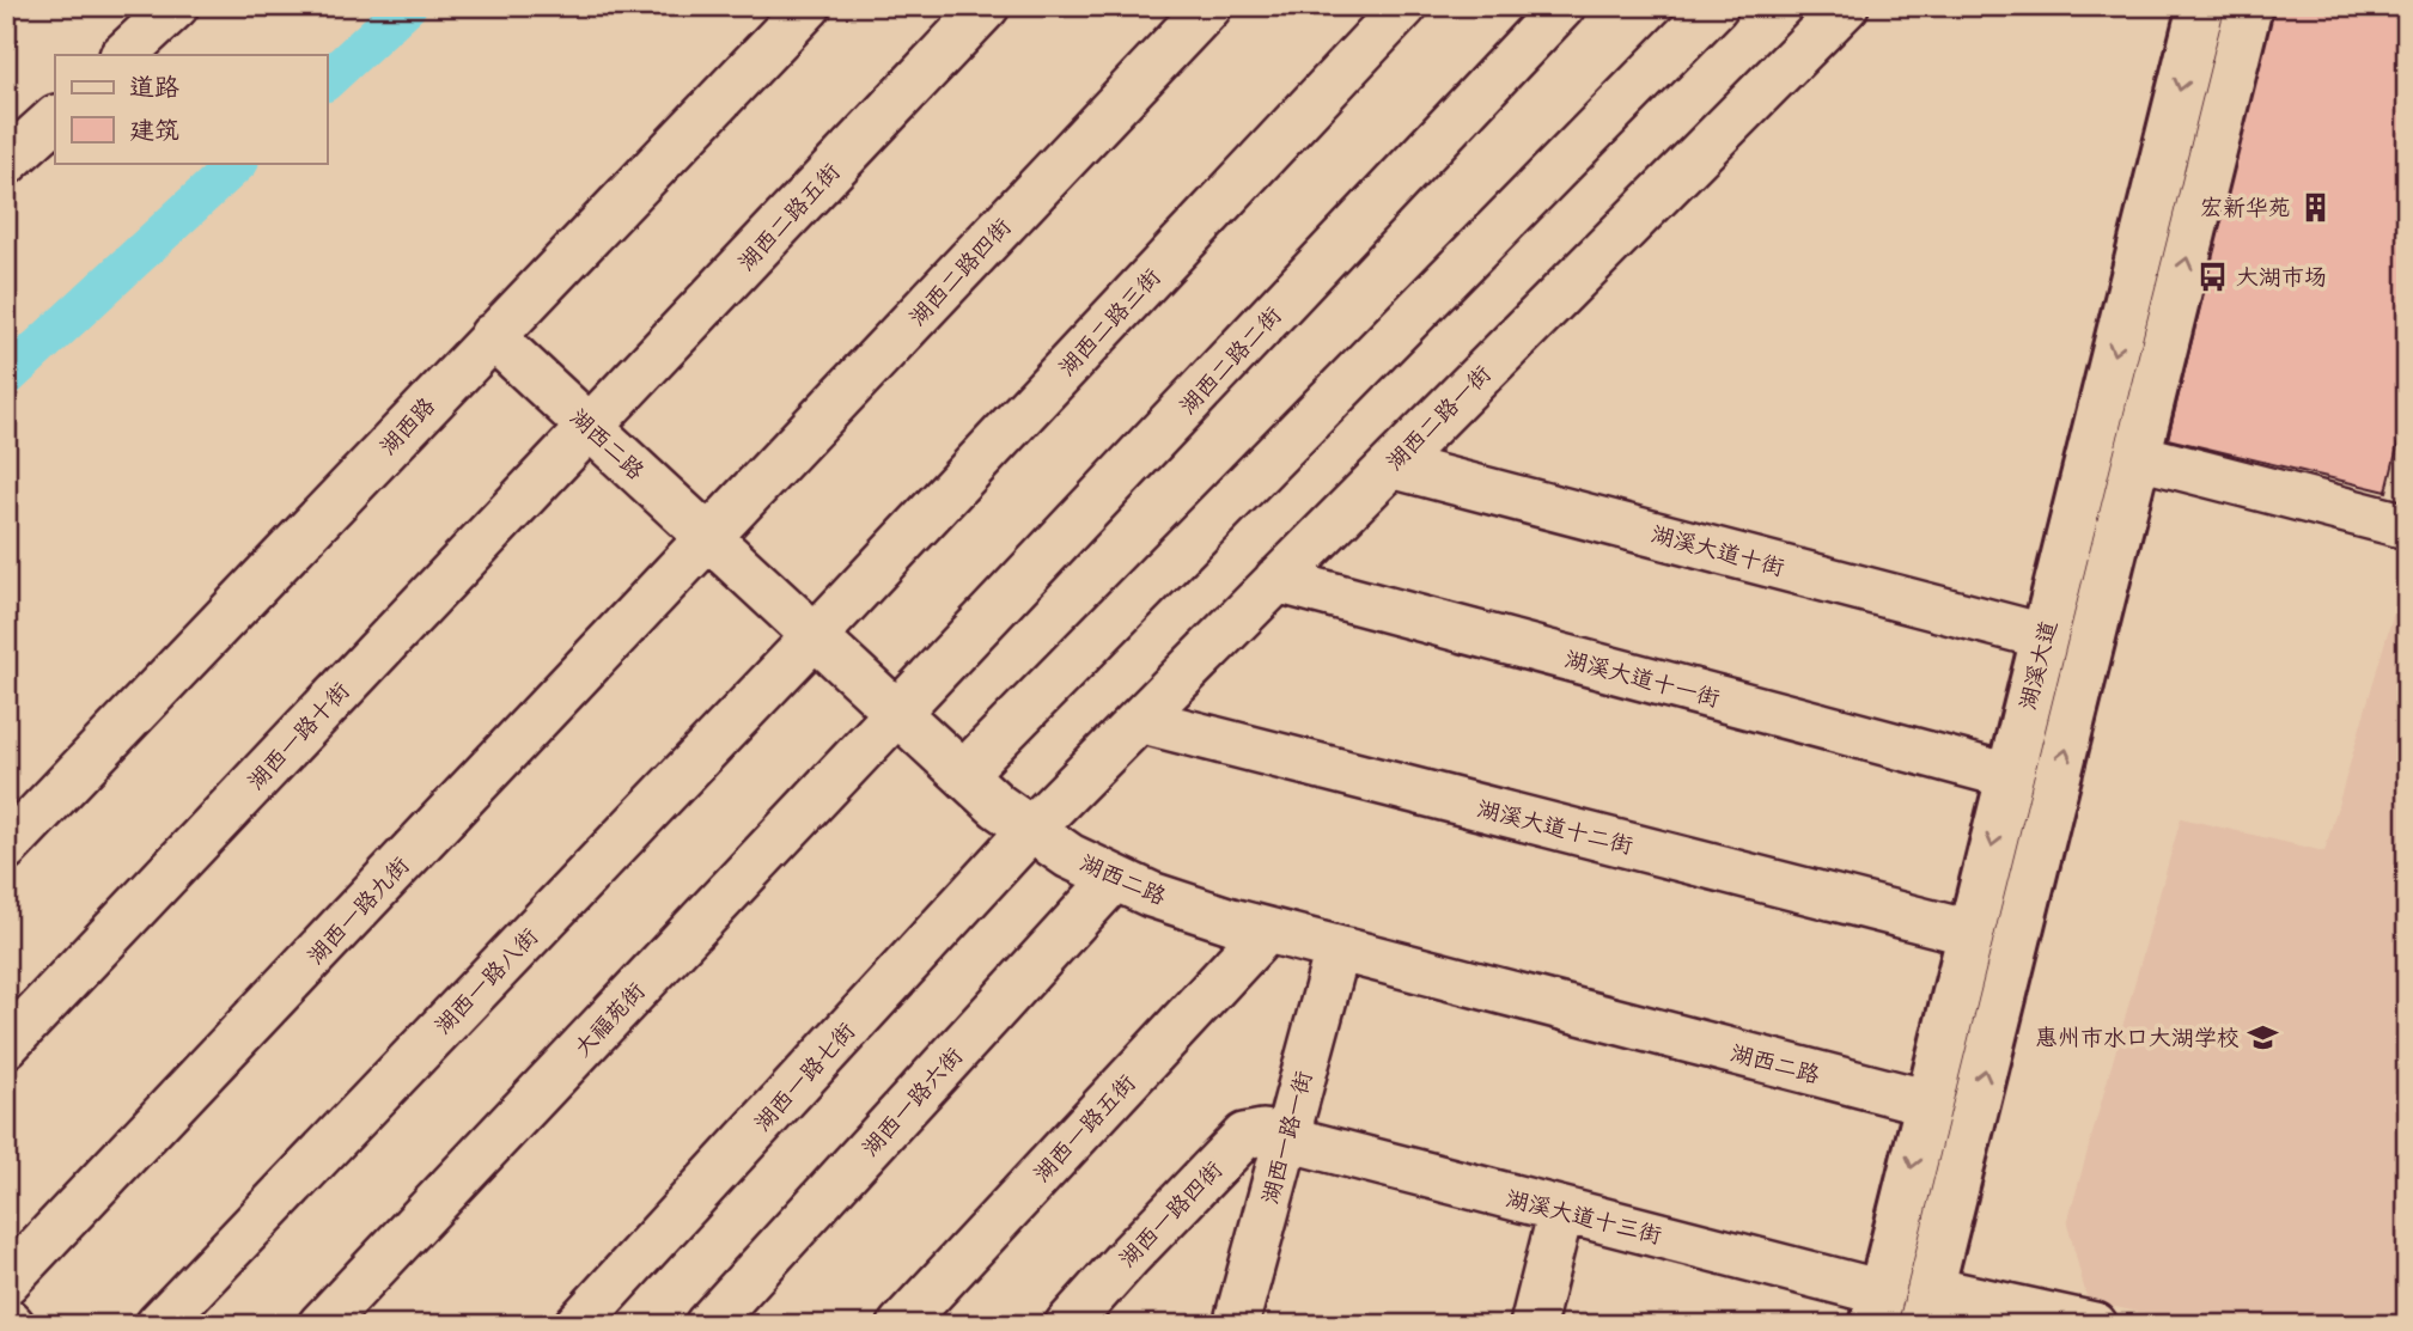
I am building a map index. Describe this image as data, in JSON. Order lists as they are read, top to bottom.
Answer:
{
  "streets": {
    "street": [
      "湖西二路五街",
      "湖西二路四街",
      "湖西二路三街",
      "湖西二路二街",
      "湖西二路一街",
      "湖西路",
      "湖西二路",
      "湖溪大道十街",
      "湖溪大道",
      "湖溪大道十一街",
      "湖西一路十街",
      "湖溪大道十二街",
      "湖西一路九街",
      "湖西一路八街",
      "大福苑街",
      "湖西一路七街",
      "湖西一路六街",
      "湖西一路五街",
      "湖西一路一街",
      "湖西一路四街",
      "湖溪大道十三街"
    ]
  },
  "crossings": [
    ["湖西二路五街", "湖西二路"],
    ["湖西二路五街", "湖西一路十街"],
    ["湖西二路四街", "湖西二路"],
    ["湖西二路四街", "湖西一路九街"],
    ["湖西二路三街", "湖西二路"],
    ["湖西二路三街", "湖西一路八街"],
    ["湖西二路二街", "湖西二路"],
    ["湖西二路二街", "大福苑街"],
    ["湖西二路一街", "湖西二路"],
    ["湖西二路一街", "湖溪大道十街"],
    ["湖西二路一街", "湖溪大道十一街"],
    ["湖西二路一街", "湖溪大道十二街"],
    ["湖西二路一街", "湖西一路七街"],
    ["湖西路", "湖西二路"],
    ["湖西二路", "湖溪大道"],
    ["湖西二路", "湖西一路十街"],
    ["湖西二路", "湖西一路九街"],
    ["湖西二路", "湖西一路八街"],
    ["湖西二路", "大福苑街"],
    ["湖西二路", "湖西一路七街"],
    ["湖西二路", "湖西一路六街"],
    ["湖西二路", "湖西一路五街"],
    ["湖西二路", "湖西一路一街"],
    ["湖溪大道十街", "湖溪大道"],
    ["湖溪大道", "湖溪大道十一街"],
    ["湖溪大道", "湖溪大道十二街"],
    ["湖溪大道", "湖溪大道十三街"],
    ["湖西一路一街", "湖西一路四街"],
    ["湖西一路一街", "湖溪大道十三街"],
    ["湖西一路四街", "湖溪大道十三街"]
  ],
  "places": {
    "building": ["宏新华苑"],
    "bus stop": ["大湖市场"],
    "school or university": ["惠州市水口大湖学校"]
  },
  "legend": ["道路", "建筑"]
}
